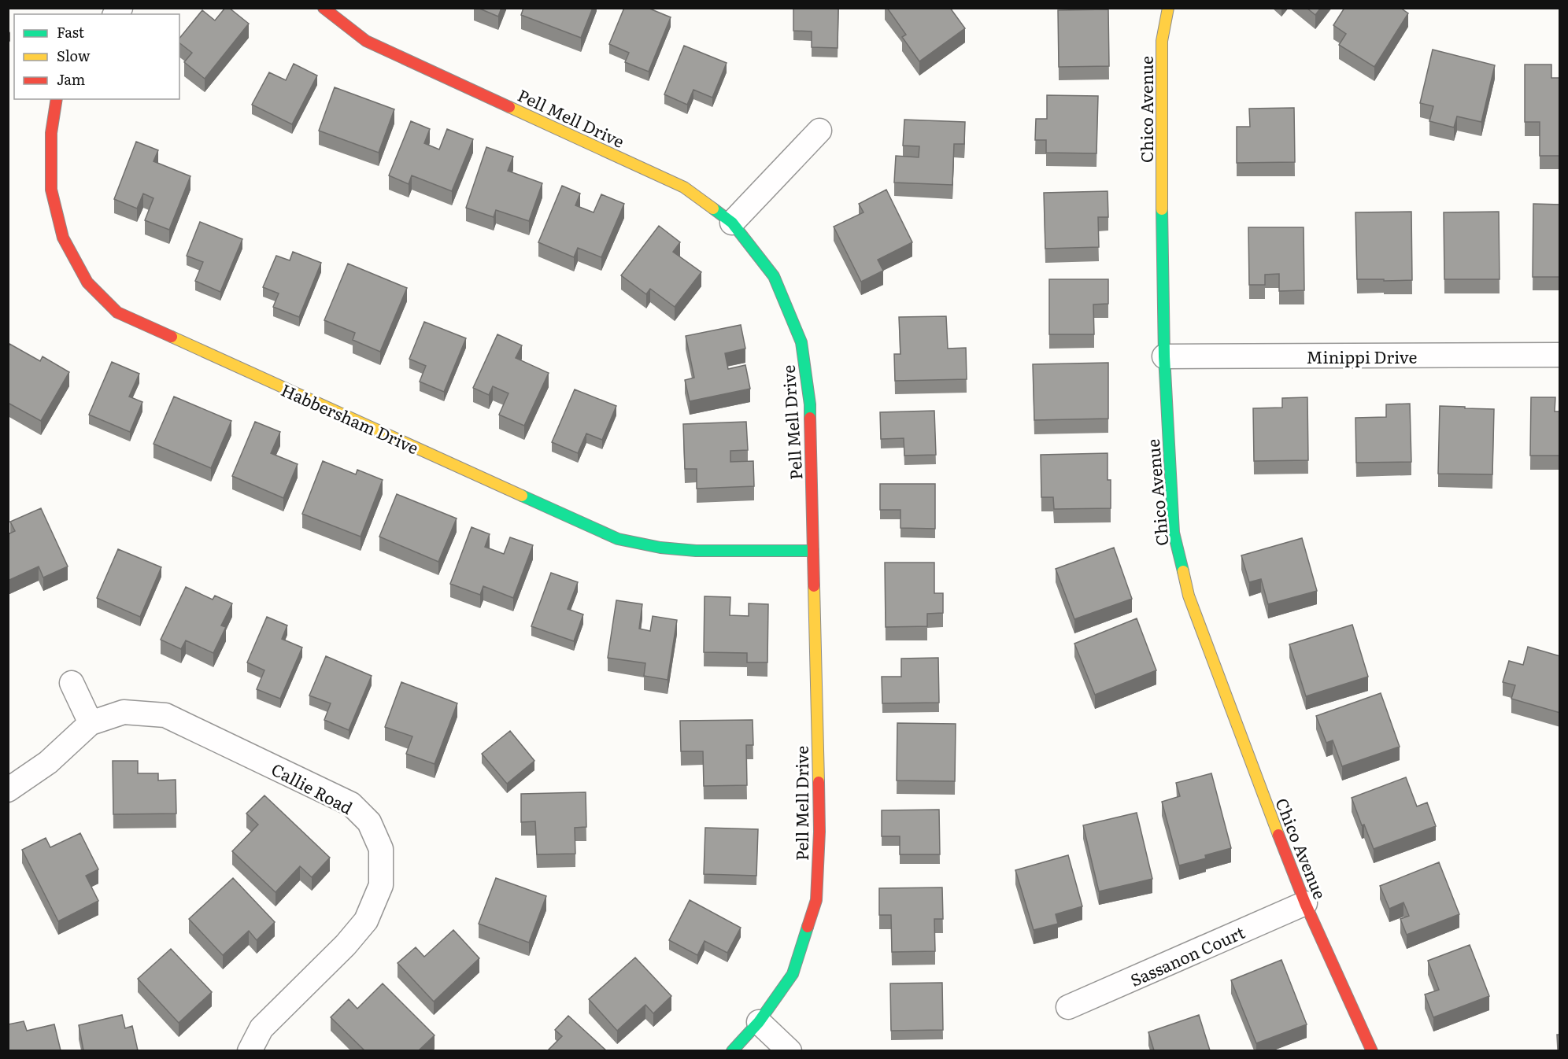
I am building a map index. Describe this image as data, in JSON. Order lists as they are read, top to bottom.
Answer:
{
  "streets": {
    "street": [
      "Chico Avenue",
      "Pell Mell Drive",
      "Minippi Drive",
      "Habbersham Drive",
      "Callie Road",
      "Sassanon Court"
    ]
  },
  "crossings": [
    ["Chico Avenue", "Minippi Drive"],
    ["Chico Avenue", "Sassanon Court"],
    ["Pell Mell Drive", "Habbersham Drive"]
  ],
  "legend": ["Fast", "Slow", "Jam"]
}
